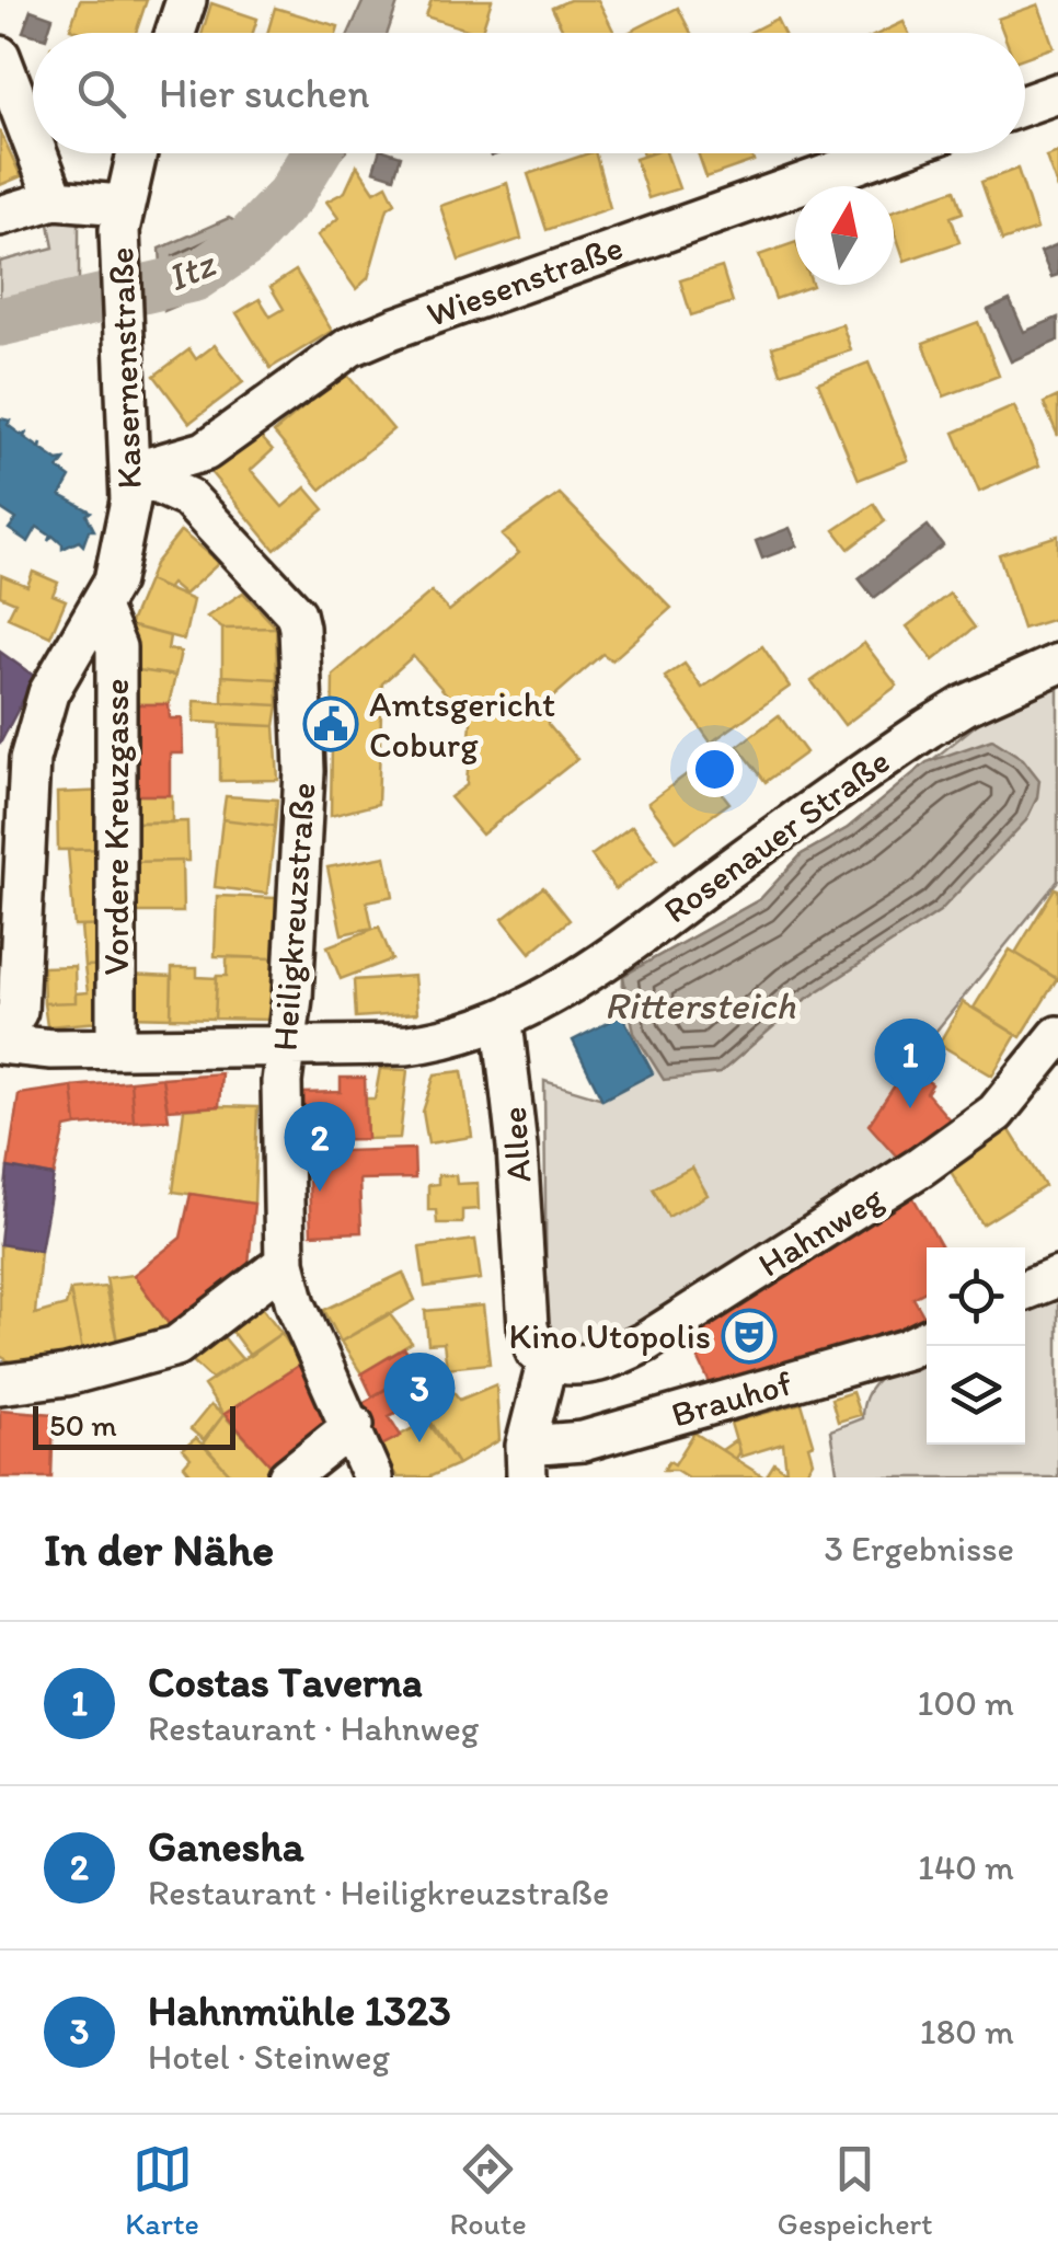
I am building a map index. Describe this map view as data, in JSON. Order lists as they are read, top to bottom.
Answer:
{
  "streets": {
    "street": [
      "Wiesenstraße",
      "Kasernenstraße",
      "Vordere Kreuzgasse",
      "Rosenauer Straße",
      "Heiligkreuzstraße",
      "Allee",
      "Hahnweg",
      "Brauhof"
    ]
  },
  "crossings": [
    ["Wiesenstraße", "Kasernenstraße"],
    ["Wiesenstraße", "Heiligkreuzstraße"],
    ["Kasernenstraße", "Vordere Kreuzgasse"],
    ["Kasernenstraße", "Heiligkreuzstraße"],
    ["Rosenauer Straße", "Allee"],
    ["Allee", "Hahnweg"]
  ],
  "water": ["Itz", "Rittersteich"],
  "places": {
    "public building": ["Amtsgericht Coburg"],
    "theatre": ["Kino Utopolis"]
  },
  "scale_bar": "50 m",
  "north": "top",
  "page": {
    "search": "Hier suchen",
    "pins": ["1", "2", "3"],
    "scale": "50 m",
    "heading": ["In der Nähe", "3 Ergebnisse"],
    "list": [
      {
        "mark": "1",
        "name": "Costas Taverna",
        "note": "Restaurant · Hahnweg",
        "value": "100 m"
      },
      {
        "mark": "2",
        "name": "Ganesha",
        "note": "Restaurant · Heiligkreuzstraße",
        "value": "140 m"
      },
      {
        "mark": "3",
        "name": "Hahnmühle 1323",
        "note": "Hotel · Steinweg",
        "value": "180 m"
      }
    ],
    "nav": ["Karte", "Route", "Gespeichert"]
  }
}
